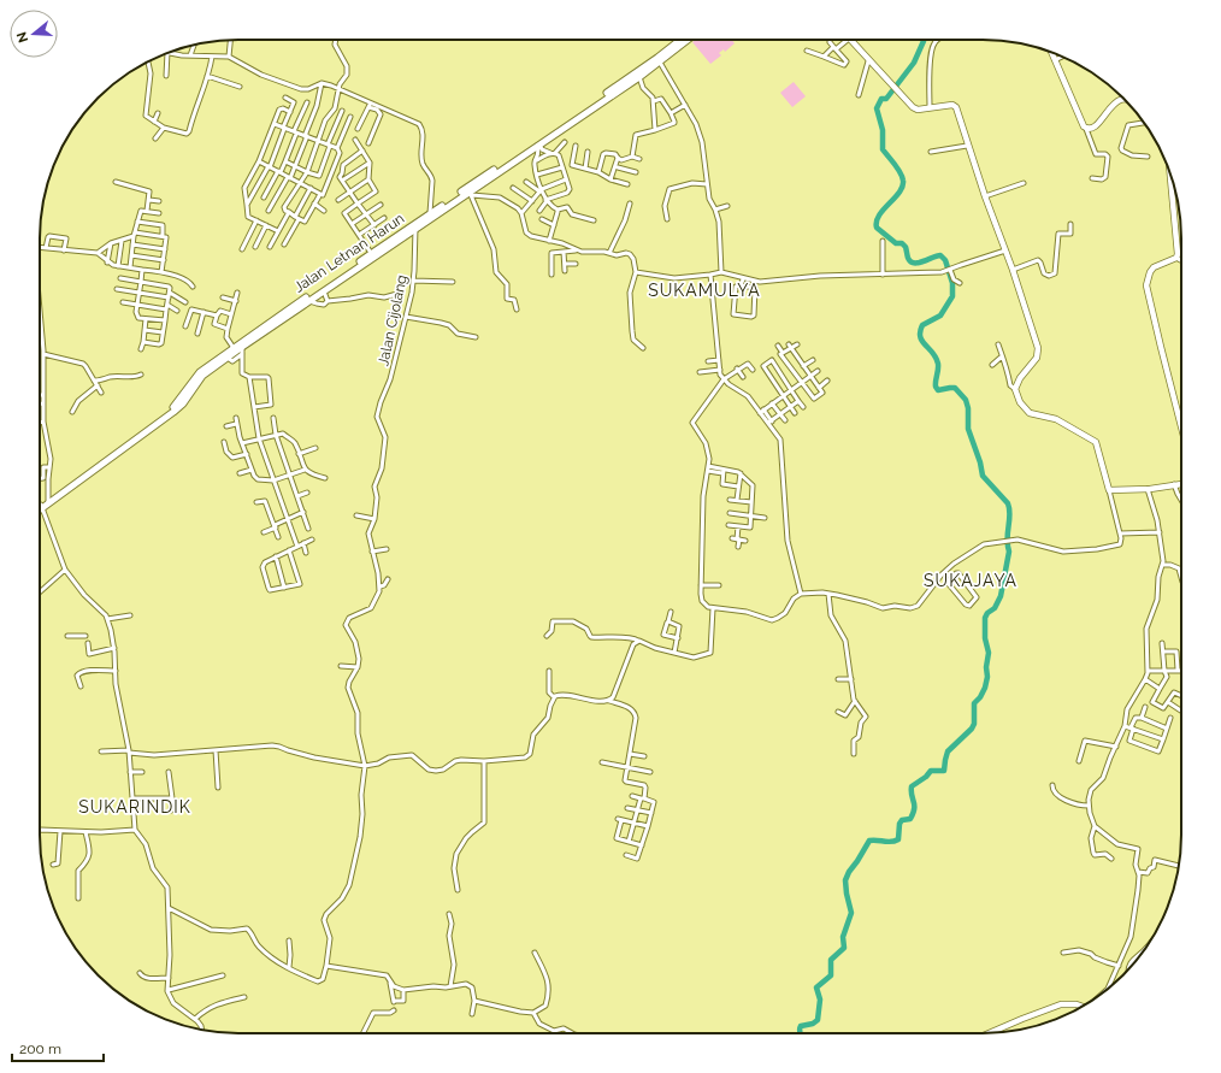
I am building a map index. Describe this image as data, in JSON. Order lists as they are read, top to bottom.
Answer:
{
  "streets": {
    "main road": ["Jalan Letnan Harun"],
    "street": ["Jalan Cijolang"]
  },
  "crossings": [
    ["Jalan Letnan Harun", "Jalan Cijolang"]
  ],
  "districts": ["SUKAMULYA", "SUKAJAYA", "SUKARINDIK"],
  "scale_bar": "200 m",
  "north": "left"
}
